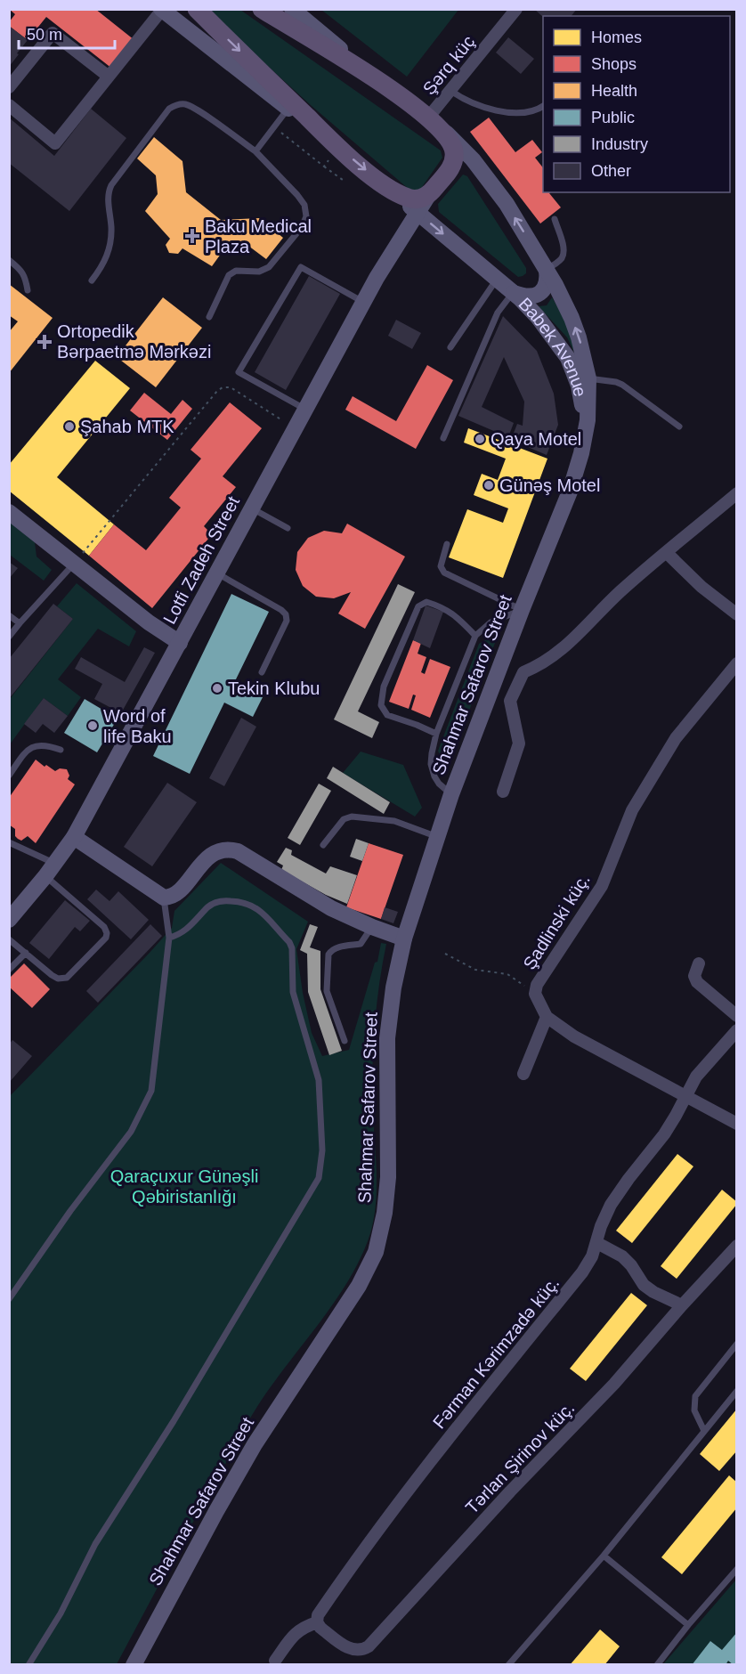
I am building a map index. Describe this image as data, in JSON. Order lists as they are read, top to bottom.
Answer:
{
  "streets": {
    "main road": ["Babek Avenue", "Lotfi Zadeh Street", "Shahmar Safarov Street"],
    "street": [
      "Şərq küç",
      "Şadlinski küç.",
      "Fərman Kərimzadə küç.",
      "Tərlan Şirinov küç."
    ]
  },
  "crossings": [
    ["Şərq küç", "Babek Avenue"],
    ["Babek Avenue", "Lotfi Zadeh Street"],
    ["Babek Avenue", "Shahmar Safarov Street"],
    ["Şadlinski küç.", "Fərman Kərimzadə küç."],
    ["Fərman Kərimzadə küç.", "Tərlan Şirinov küç."]
  ],
  "parks": ["Qaraçuxur Günəşli Qəbiristanlığı"],
  "places": {
    "health": ["Baku Medical Plaza", "Ortopedik Bərpaetmə Mərkəzi"],
    "other": [
      "Şahab MTK",
      "Qaya Motel",
      "Günəş Motel",
      "Tekin Klubu",
      "Word of life Baku"
    ]
  },
  "legend": [
    "Homes",
    "Shops",
    "Health",
    "Public",
    "Industry",
    "Other"
  ],
  "scale_bar": "50 m"
}
